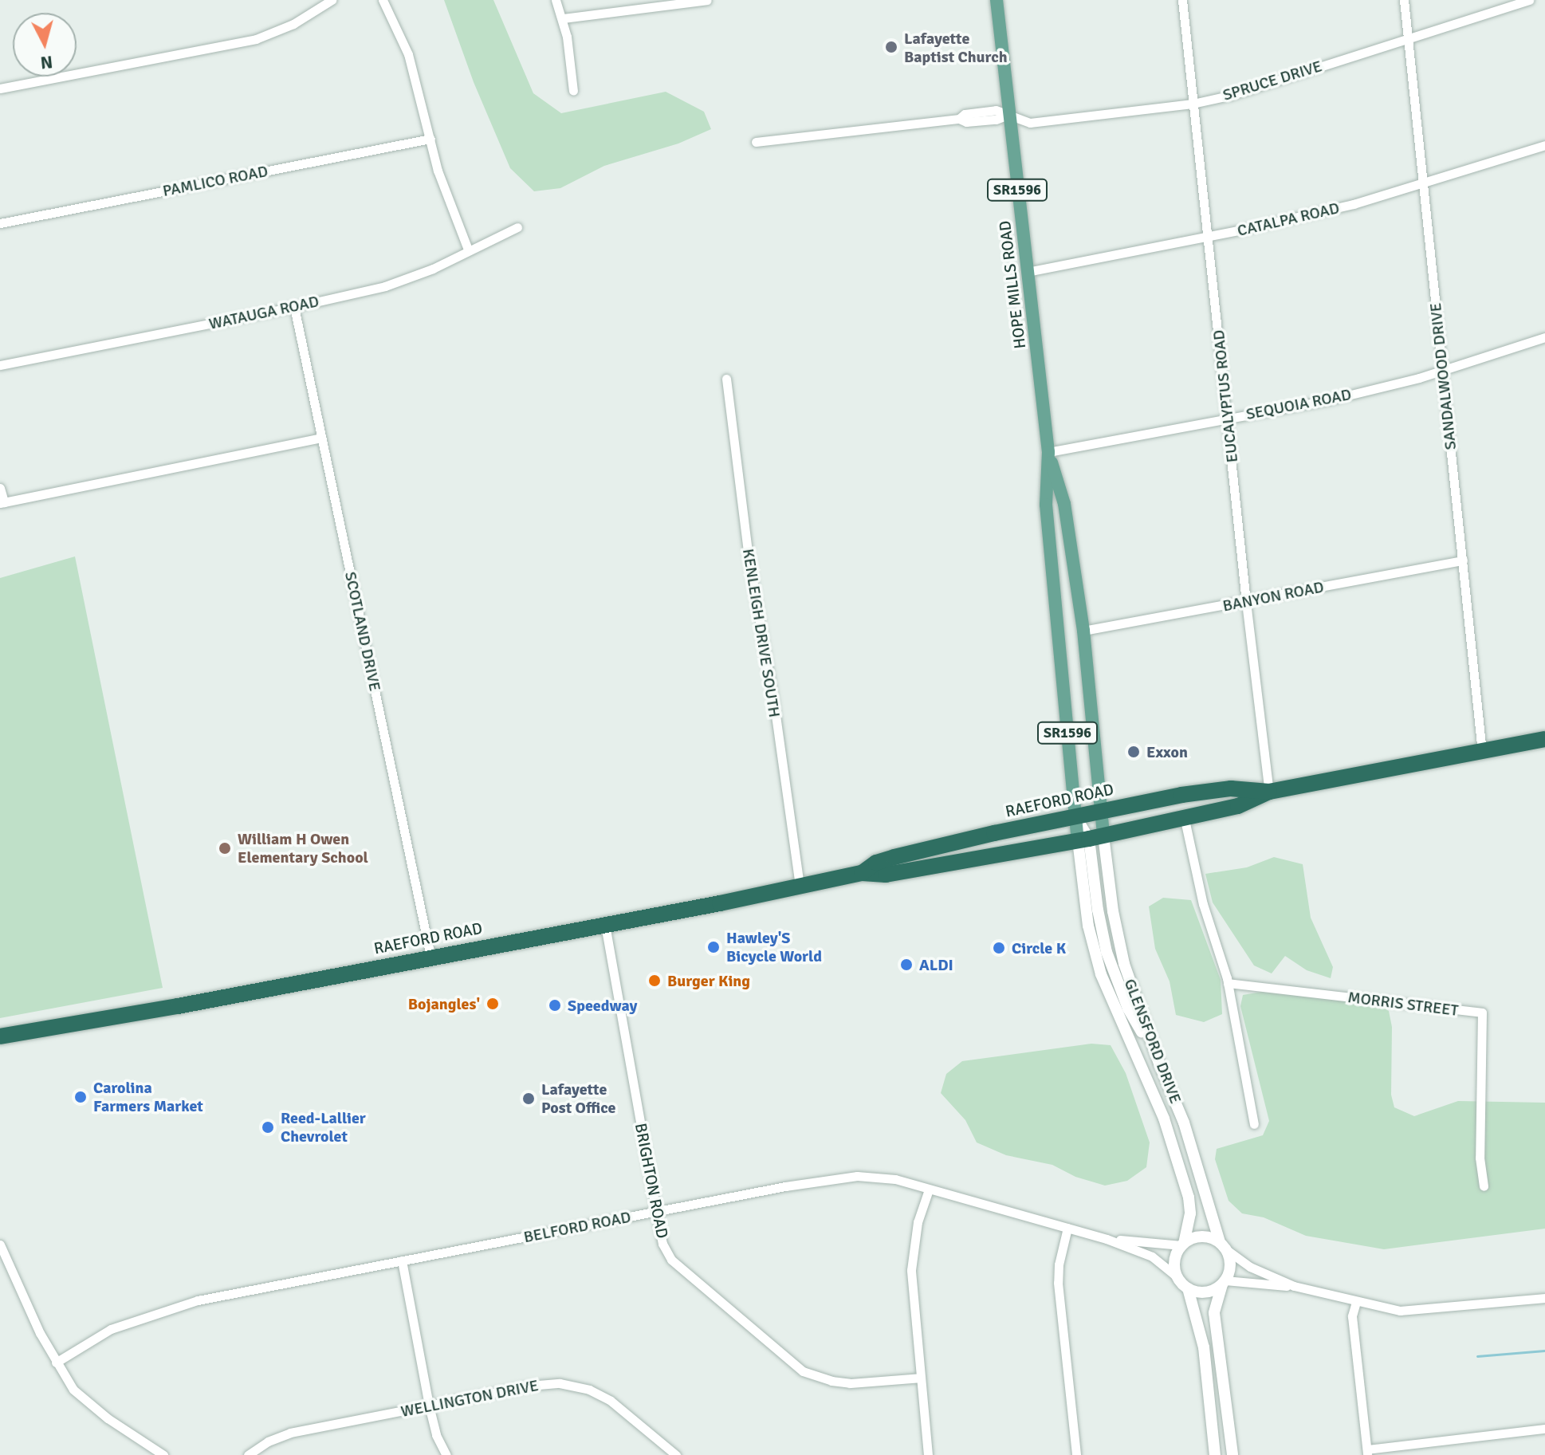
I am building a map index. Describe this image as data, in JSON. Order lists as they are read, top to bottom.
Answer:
{
  "streets": {
    "highway": ["RAEFORD ROAD"],
    "main road": ["SR1596", "HOPE MILLS ROAD", "GLENSFORD DRIVE"],
    "street": [
      "SPRUCE DRIVE",
      "PAMLICO ROAD",
      "CATALPA ROAD",
      "WATAUGA ROAD",
      "SANDALWOOD DRIVE",
      "EUCALYPTUS ROAD",
      "SEQUOIA ROAD",
      "BANYON ROAD",
      "SCOTLAND DRIVE",
      "KENLEIGH DRIVE SOUTH",
      "MORRIS STREET",
      "BRIGHTON ROAD",
      "BELFORD ROAD",
      "WELLINGTON DRIVE"
    ]
  },
  "crossings": [
    ["SPRUCE DRIVE", "HOPE MILLS ROAD"],
    ["SPRUCE DRIVE", "SANDALWOOD DRIVE"],
    ["SPRUCE DRIVE", "EUCALYPTUS ROAD"],
    ["CATALPA ROAD", "HOPE MILLS ROAD"],
    ["CATALPA ROAD", "SANDALWOOD DRIVE"],
    ["CATALPA ROAD", "EUCALYPTUS ROAD"],
    ["HOPE MILLS ROAD", "SEQUOIA ROAD"],
    ["HOPE MILLS ROAD", "BANYON ROAD"],
    ["HOPE MILLS ROAD", "RAEFORD ROAD"],
    ["HOPE MILLS ROAD", "GLENSFORD DRIVE"],
    ["WATAUGA ROAD", "SCOTLAND DRIVE"],
    ["SANDALWOOD DRIVE", "SEQUOIA ROAD"],
    ["SANDALWOOD DRIVE", "BANYON ROAD"],
    ["SANDALWOOD DRIVE", "RAEFORD ROAD"],
    ["EUCALYPTUS ROAD", "SEQUOIA ROAD"],
    ["EUCALYPTUS ROAD", "BANYON ROAD"],
    ["EUCALYPTUS ROAD", "RAEFORD ROAD"],
    ["SCOTLAND DRIVE", "RAEFORD ROAD"],
    ["KENLEIGH DRIVE SOUTH", "RAEFORD ROAD"],
    ["RAEFORD ROAD", "GLENSFORD DRIVE"],
    ["RAEFORD ROAD", "BRIGHTON ROAD"],
    ["GLENSFORD DRIVE", "BELFORD ROAD"],
    ["BRIGHTON ROAD", "BELFORD ROAD"]
  ],
  "places": [
    "Lafayette Baptist Church",
    "Exxon",
    "William H Owen Elementary School",
    "Hawley'S Bicycle World",
    "Circle K",
    "ALDI",
    "Burger King",
    "Bojangles'",
    "Speedway",
    "Carolina Farmers Market",
    "Lafayette Post Office",
    "Reed-Lallier Chevrolet"
  ],
  "north": "bottom"
}
